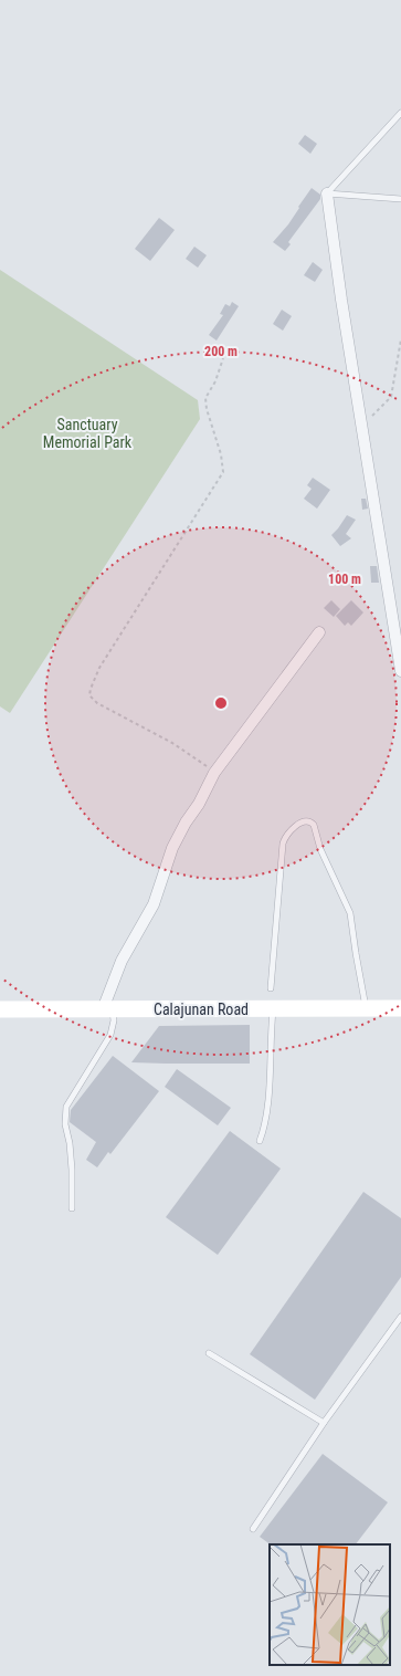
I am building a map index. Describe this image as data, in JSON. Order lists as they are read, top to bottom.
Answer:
{
  "streets": {
    "main road": ["Calajunan Road"]
  },
  "parks": ["Sanctuary Memorial Park"],
  "rings": ["200 m", "100 m"]
}
